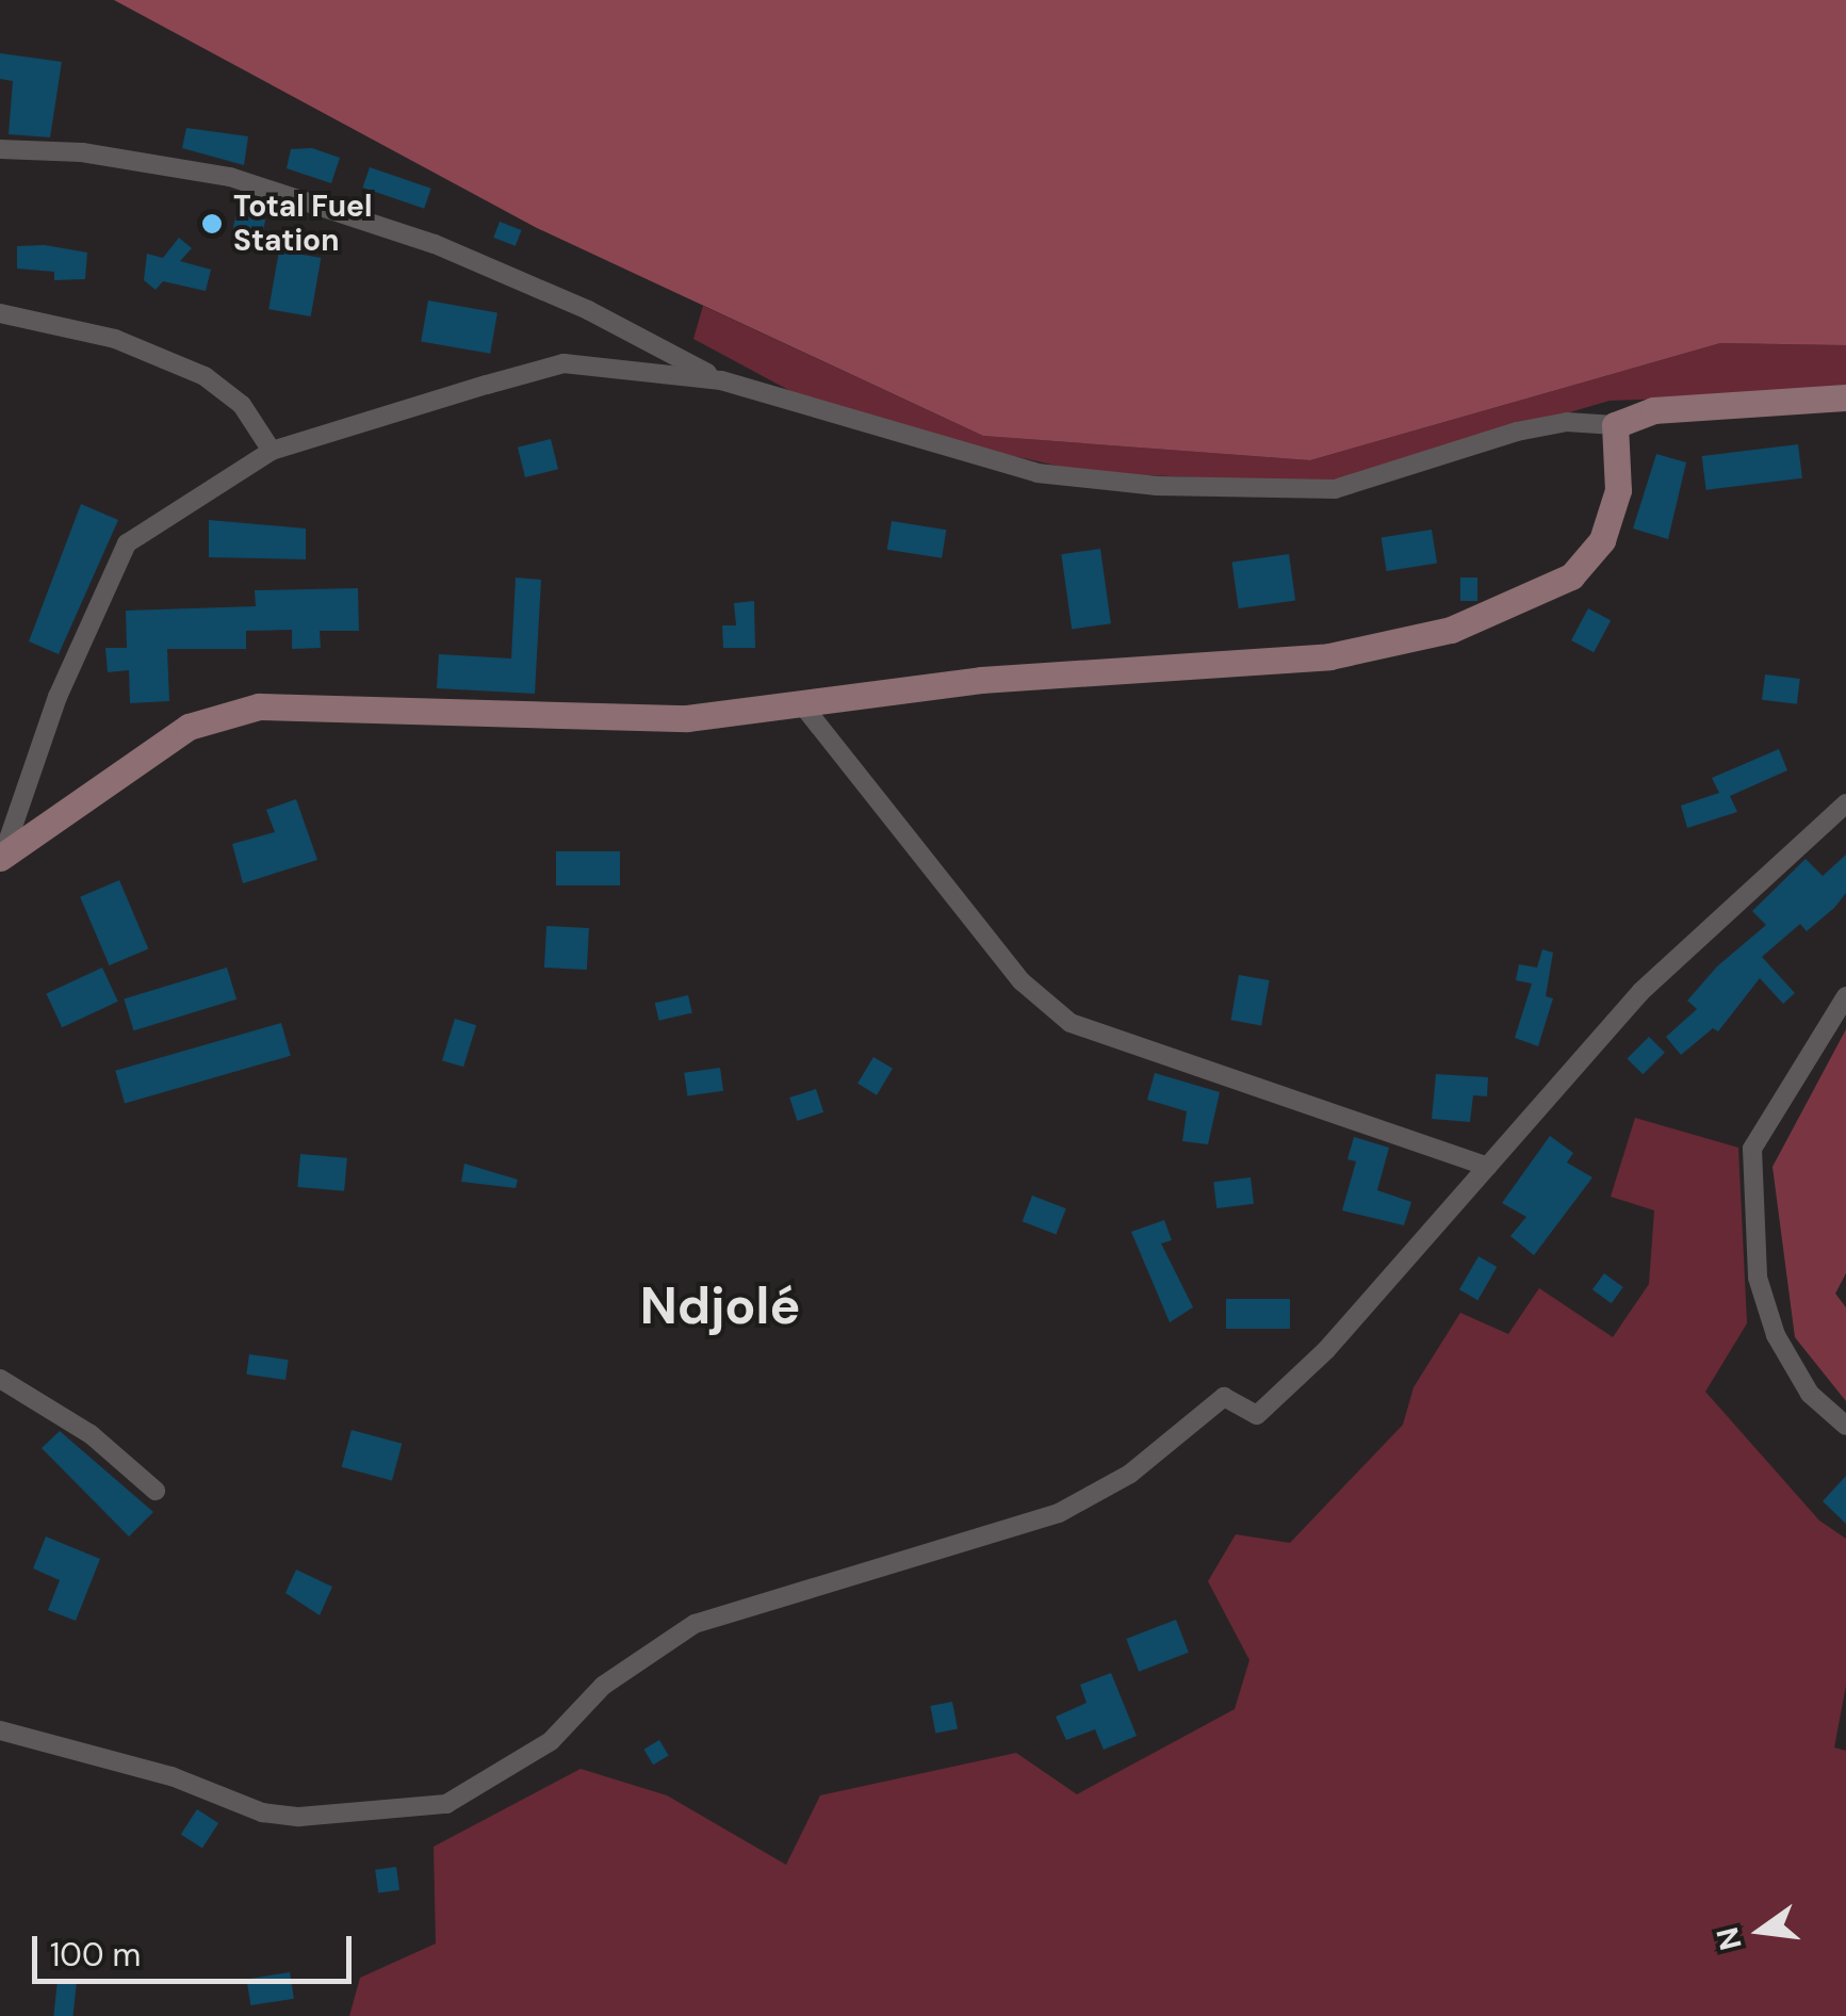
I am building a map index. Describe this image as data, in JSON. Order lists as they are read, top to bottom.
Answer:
{
  "districts": ["Ndjolé"],
  "places": ["Total Fuel Station"],
  "scale_bar": "100 m",
  "north": "left"
}
